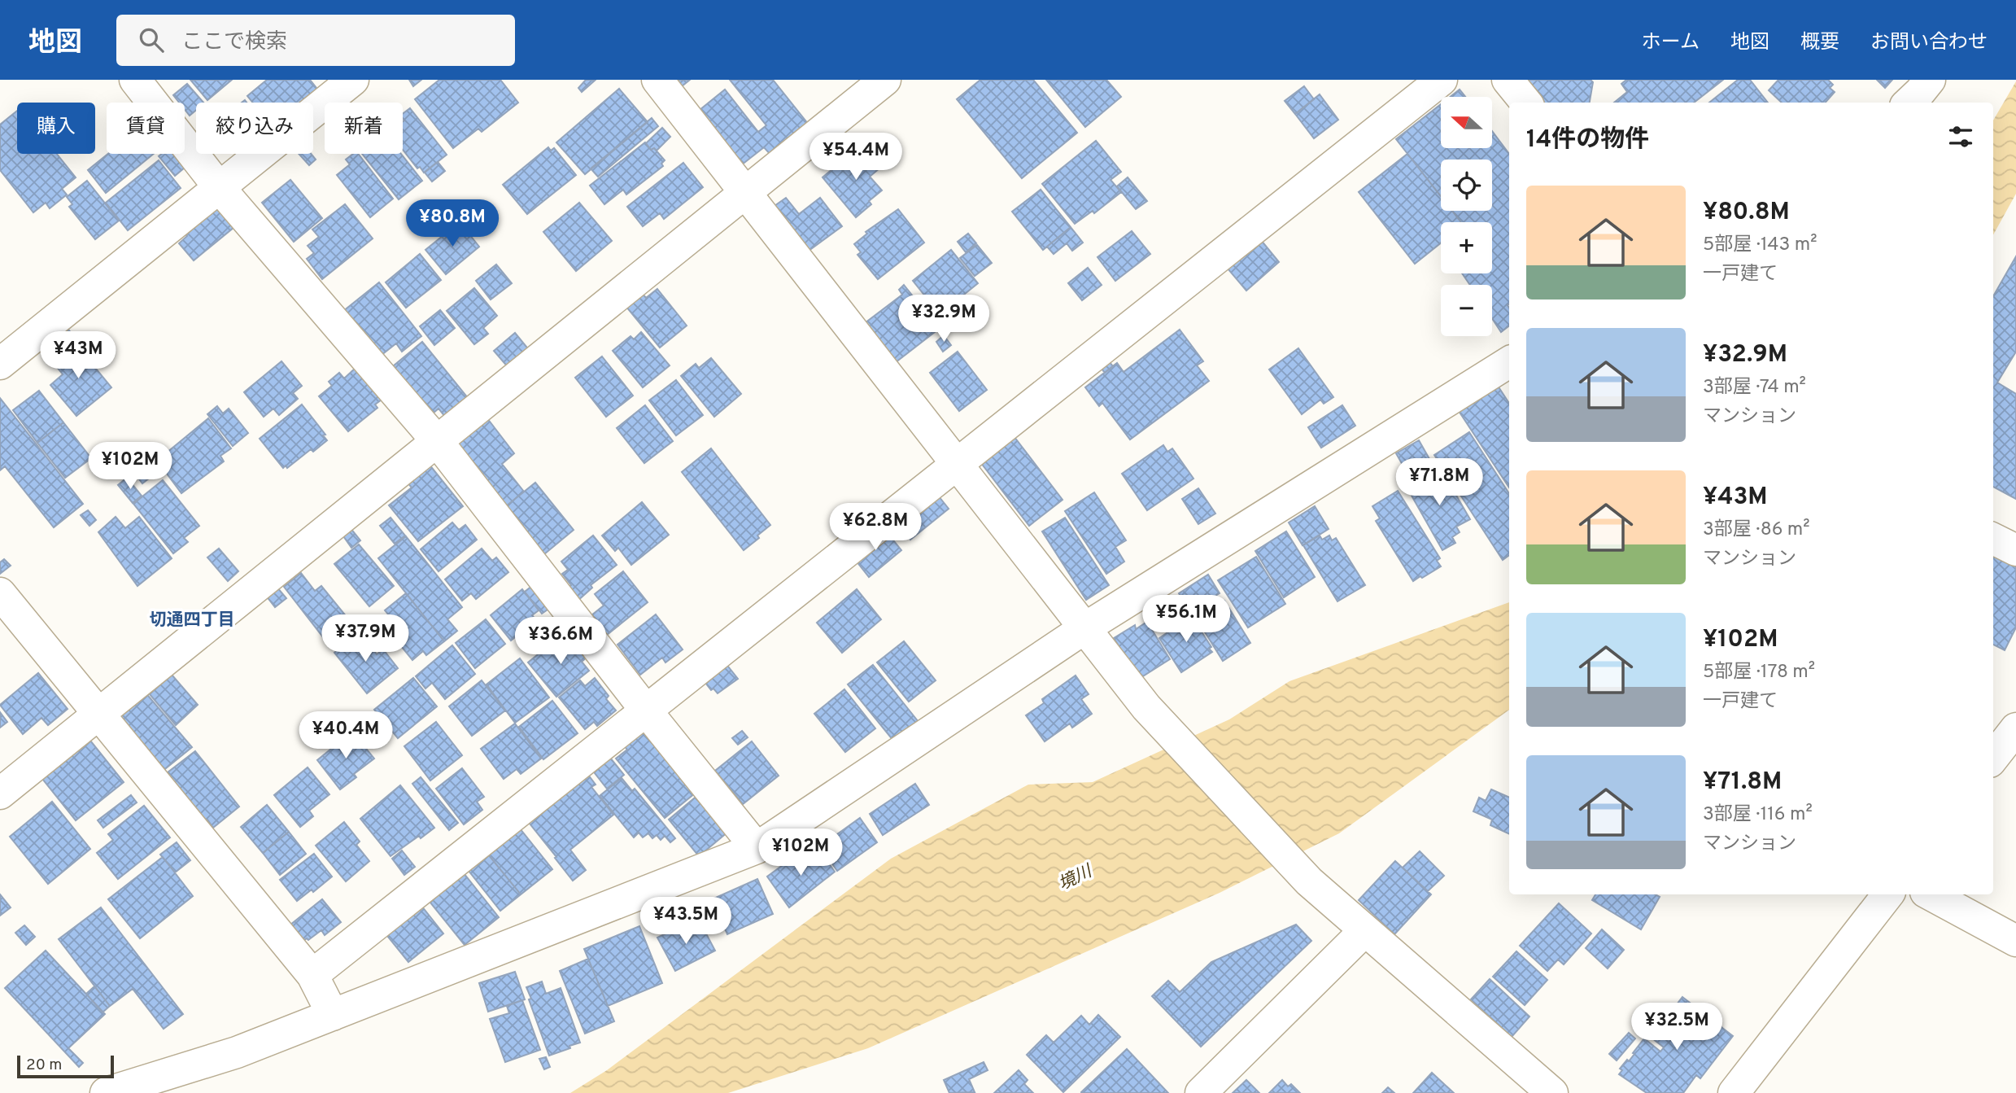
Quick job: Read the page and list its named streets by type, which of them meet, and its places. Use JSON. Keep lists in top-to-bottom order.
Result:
{
  "districts": ["切通四丁目"],
  "water": ["境川"],
  "scale_bar": "20 m",
  "north": "left",
  "page": {
    "header": "地図",
    "search": "ここで検索",
    "nav": [
      "ホーム",
      "地図",
      "概要",
      "お問い合わせ"
    ],
    "map_buttons": ["+", "−"],
    "chip": [
      "購入",
      "賃貸",
      "絞り込み",
      "新着"
    ],
    "heading": "14件の物件",
    "price": [
      "¥54.4M",
      "¥80.8M",
      "¥32.9M",
      "¥43M",
      "¥102M",
      "¥71.8M",
      "¥62.8M",
      "¥56.1M",
      "¥37.9M",
      "¥36.6M",
      "¥40.4M",
      "¥102M",
      "¥43.5M",
      "¥32.5M"
    ],
    "list": [
      {
        "name": "¥80.8M",
        "note": "5部屋 · 143 m² · 一戸建て"
      },
      {
        "name": "¥32.9M",
        "note": "3部屋 · 74 m² · マンション"
      },
      {
        "name": "¥43M",
        "note": "3部屋 · 86 m² · マンション"
      },
      {
        "name": "¥102M",
        "note": "5部屋 · 178 m² · 一戸建て"
      },
      {
        "name": "¥71.8M",
        "note": "3部屋 · 116 m² · マンション"
      }
    ],
    "scale": "20 m"
  }
}
